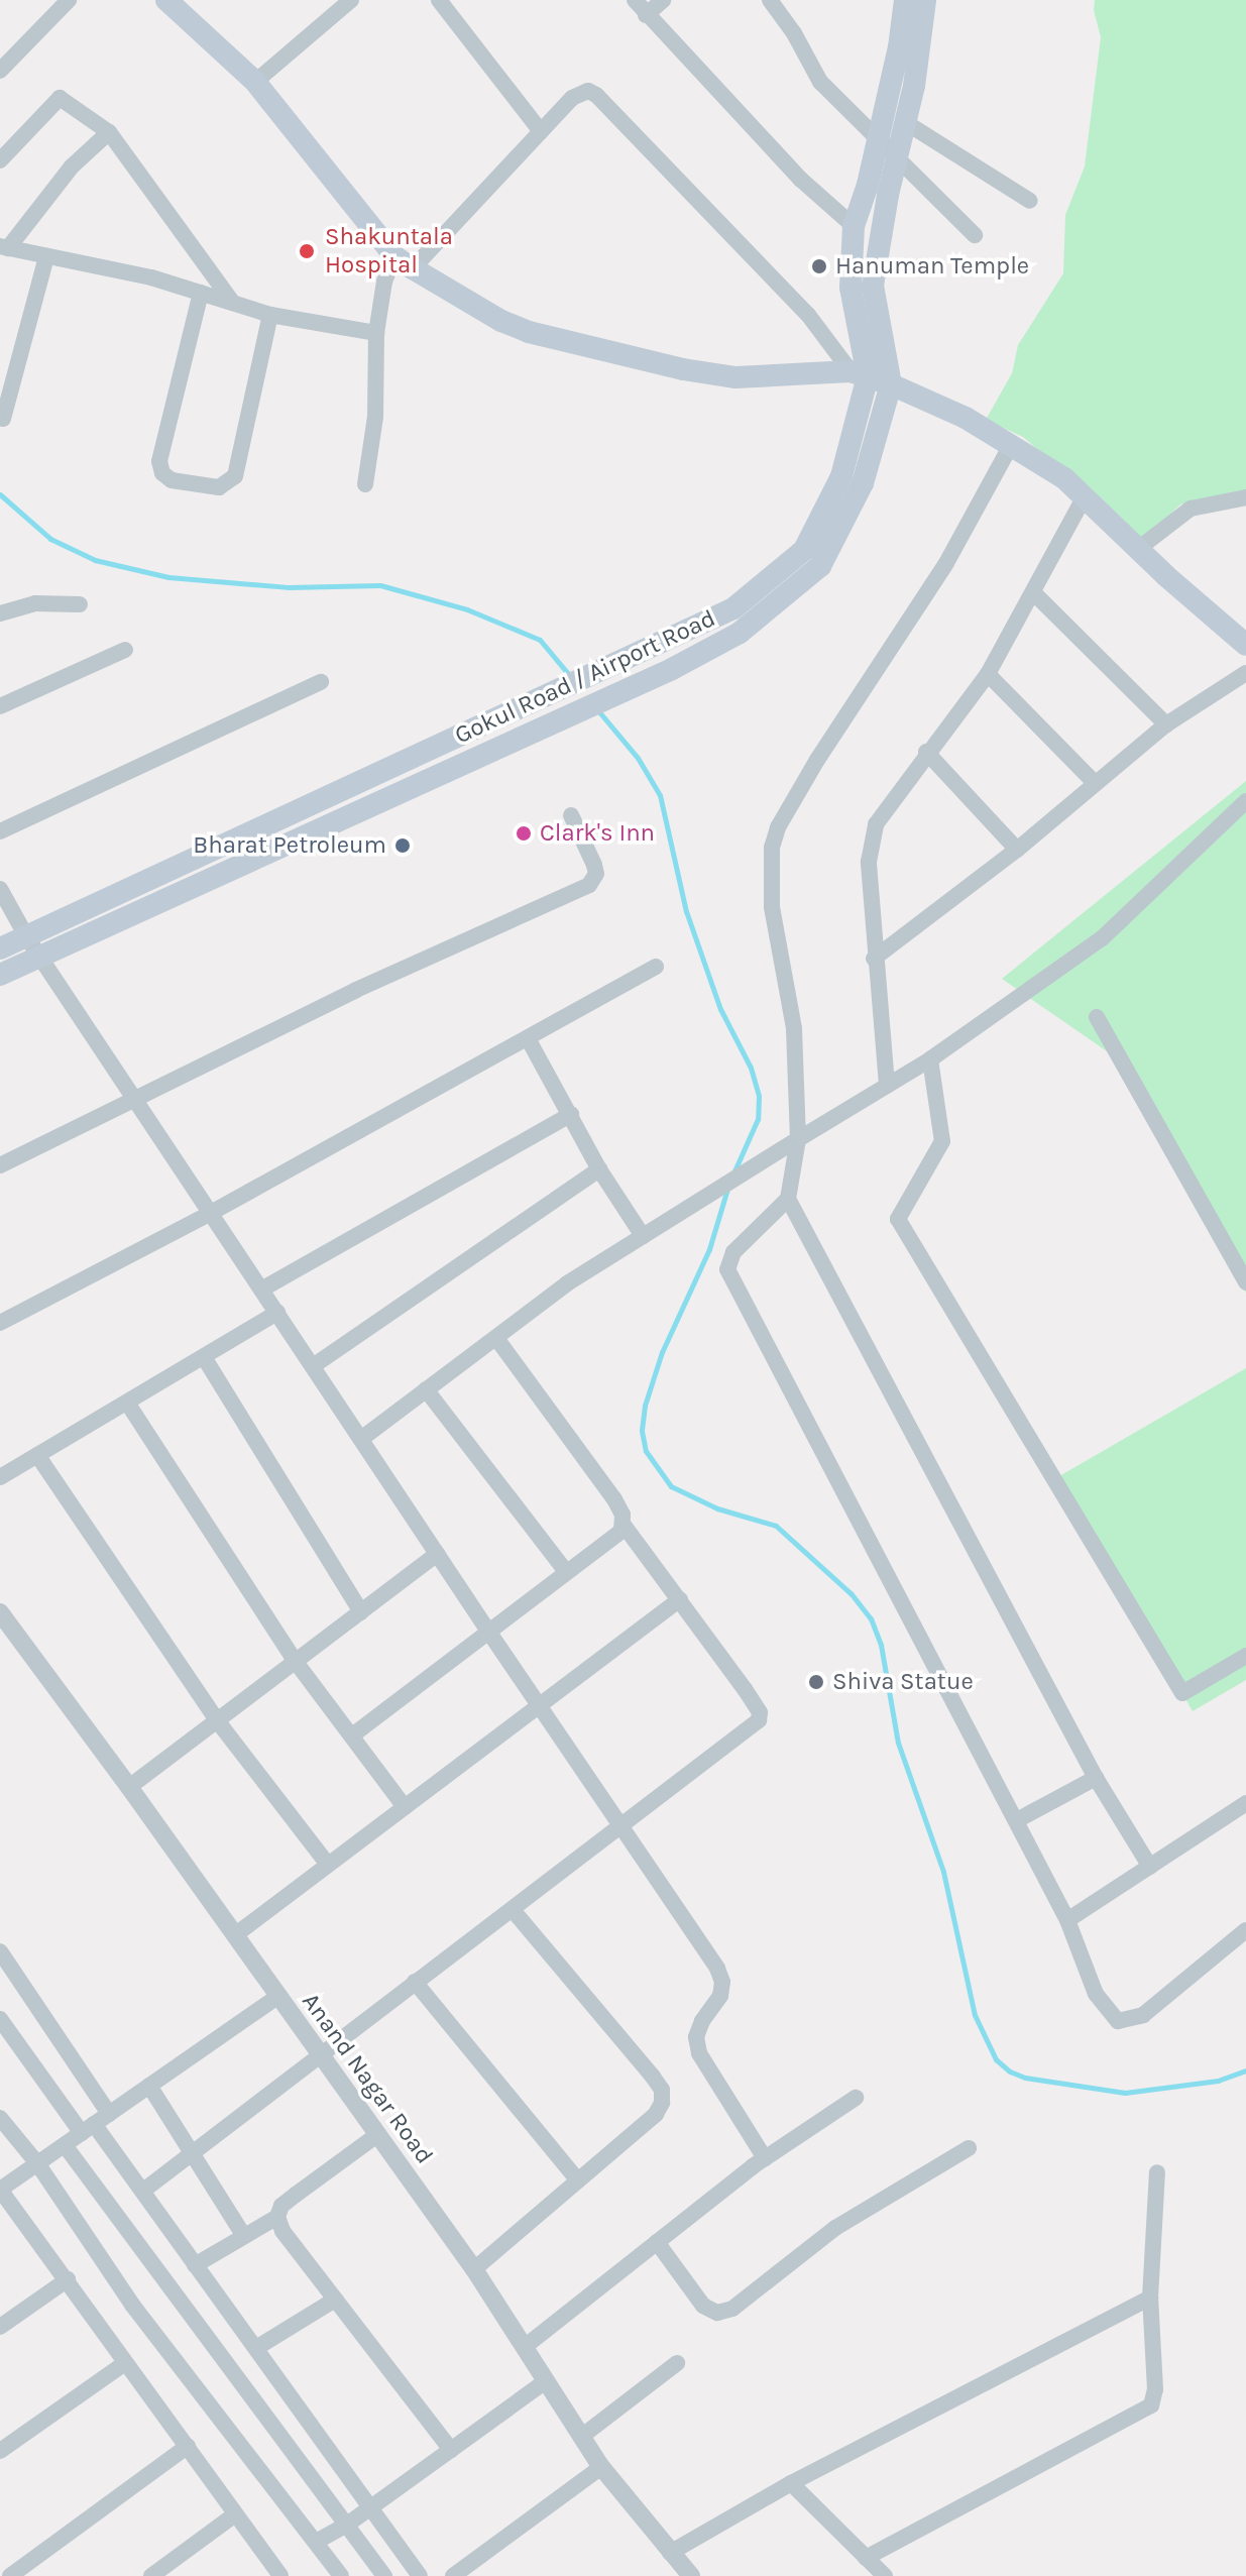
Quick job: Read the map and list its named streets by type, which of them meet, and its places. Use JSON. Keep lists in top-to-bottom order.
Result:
{
  "streets": {
    "main road": ["Gokul Road / Airport Road"],
    "street": ["Anand Nagar Road"]
  },
  "places": [
    "Shakuntala Hospital",
    "Hanuman Temple",
    "Clark's Inn",
    "Bharat Petroleum",
    "Shiva Statue"
  ]
}
